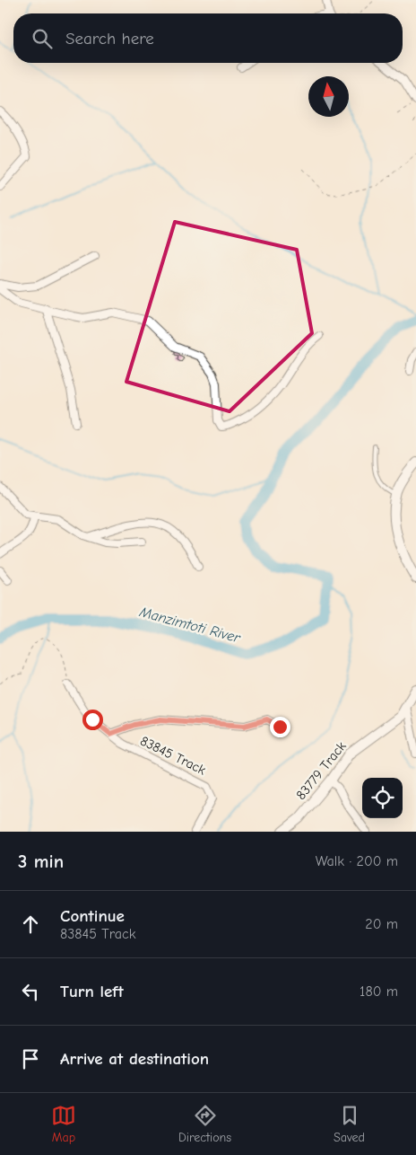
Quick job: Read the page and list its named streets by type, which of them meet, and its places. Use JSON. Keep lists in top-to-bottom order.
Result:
{
  "streets": {
    "street": ["83845 Track", "83779 Track"]
  },
  "water": ["Manzimtoti River"],
  "north": "top",
  "page": {
    "search": "Search here",
    "heading": ["3 min", "Walk · 200 m"],
    "list": [
      ["Continue", "83845 Track", "20 m"],
      ["Turn left", "180 m"],
      "Arrive at destination"
    ],
    "nav": ["Map", "Directions", "Saved"]
  }
}
